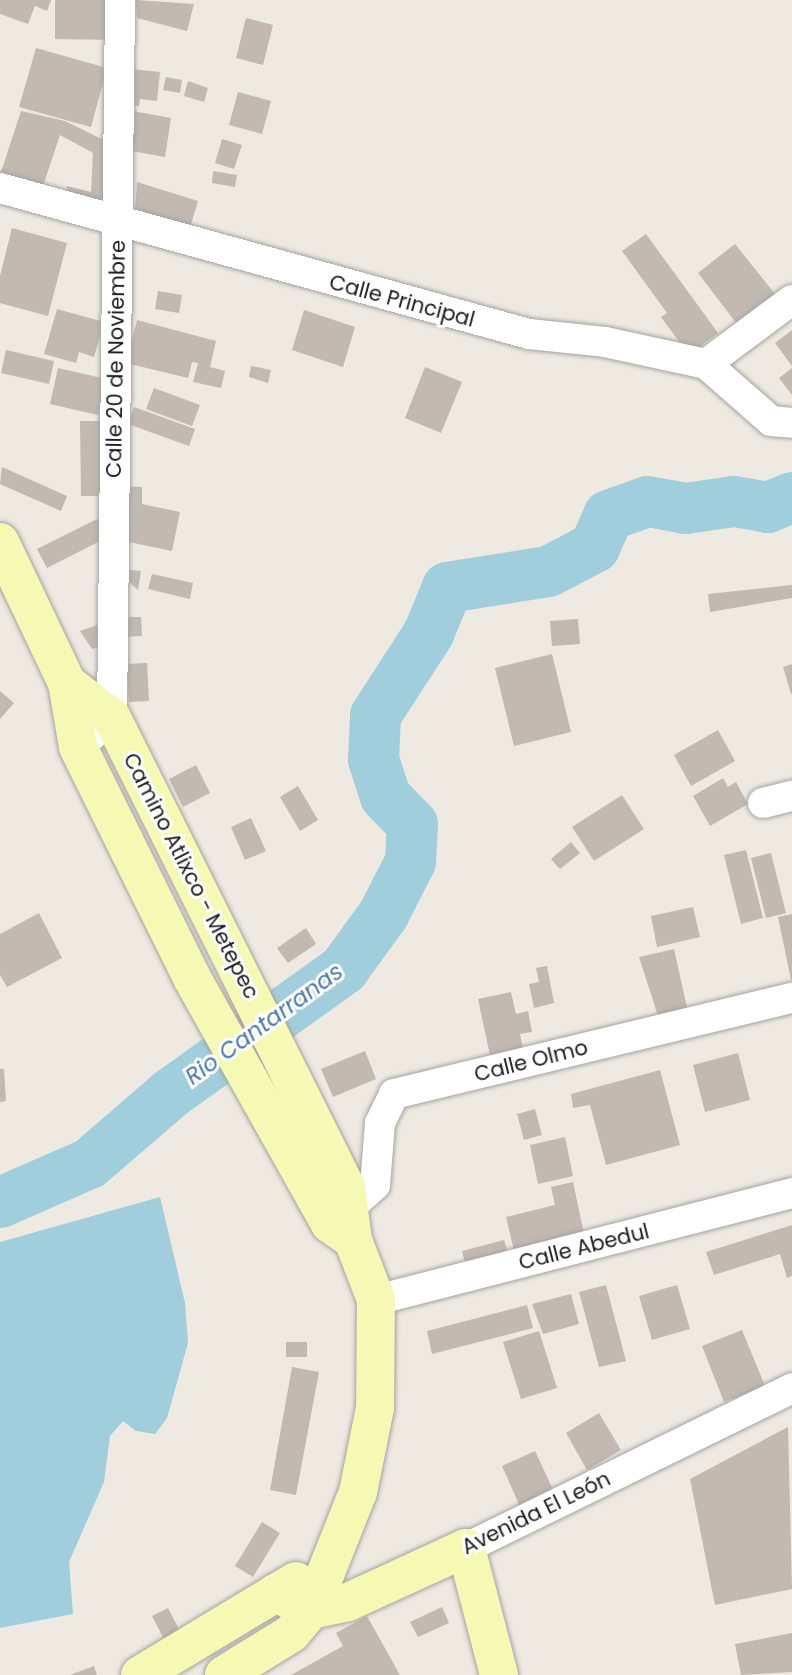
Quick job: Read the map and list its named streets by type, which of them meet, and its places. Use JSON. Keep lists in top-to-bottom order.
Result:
{
  "streets": {
    "main road": ["Camino Atlixco - Metepec", "Avenida El León"],
    "street": [
      "Calle Principal",
      "Calle 20 de Noviembre",
      "Calle Olmo",
      "Calle Abedul"
    ]
  },
  "crossings": [
    ["Calle Principal", "Calle 20 de Noviembre"],
    ["Calle 20 de Noviembre", "Camino Atlixco - Metepec"],
    ["Camino Atlixco - Metepec", "Calle Olmo"],
    ["Camino Atlixco - Metepec", "Calle Abedul"],
    ["Camino Atlixco - Metepec", "Avenida El León"]
  ],
  "water": ["Rio Cantarranas"]
}
